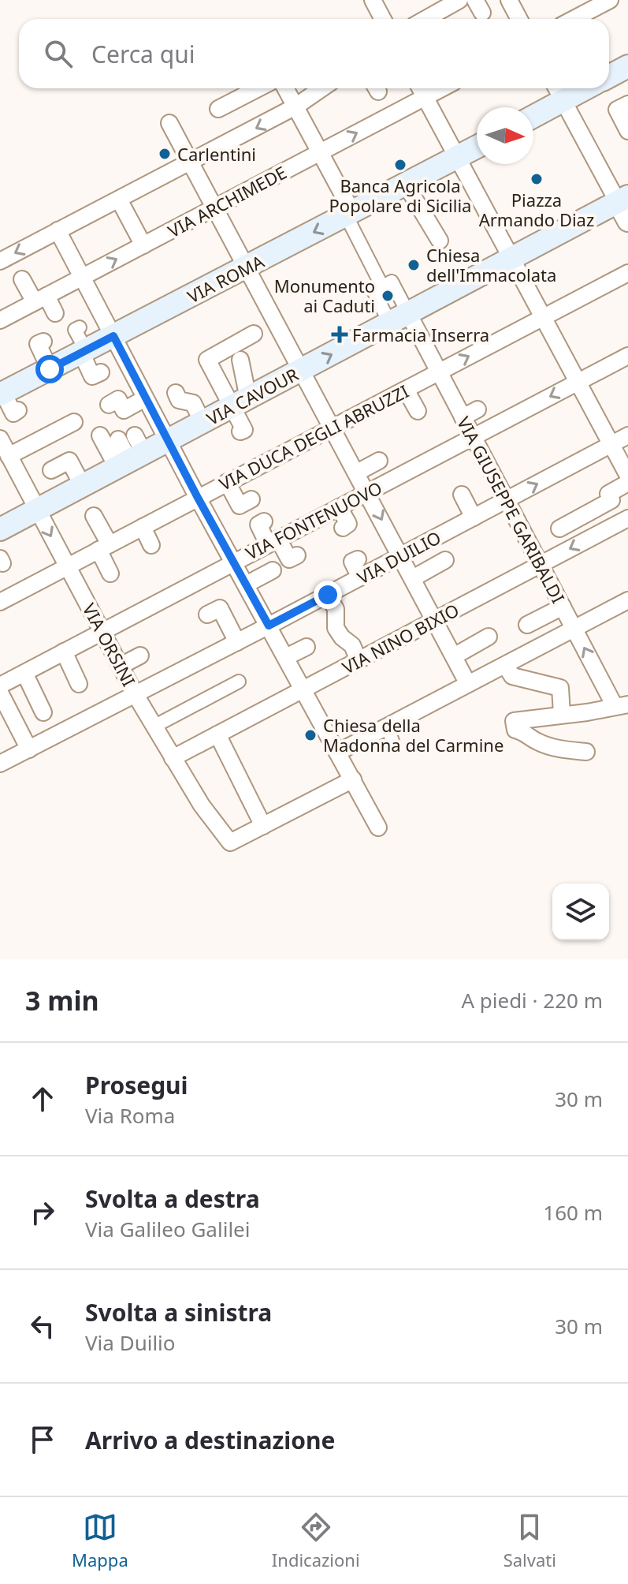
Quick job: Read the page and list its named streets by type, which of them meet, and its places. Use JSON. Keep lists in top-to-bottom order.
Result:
{
  "streets": {
    "main road": ["VIA ROMA", "VIA CAVOUR"],
    "street": [
      "VIA ARCHIMEDE",
      "VIA DUCA DEGLI ABRUZZI",
      "VIA GIUSEPPE GARIBALDI",
      "VIA FONTENUOVO",
      "VIA DUILIO",
      "VIA NINO BIXIO",
      "VIA ORSINI"
    ]
  },
  "crossings": [
    ["VIA CAVOUR", "VIA GIUSEPPE GARIBALDI"],
    ["VIA CAVOUR", "VIA ORSINI"],
    ["VIA DUCA DEGLI ABRUZZI", "VIA GIUSEPPE GARIBALDI"],
    ["VIA DUCA DEGLI ABRUZZI", "VIA ORSINI"],
    ["VIA GIUSEPPE GARIBALDI", "VIA FONTENUOVO"],
    ["VIA GIUSEPPE GARIBALDI", "VIA DUILIO"],
    ["VIA GIUSEPPE GARIBALDI", "VIA NINO BIXIO"],
    ["VIA FONTENUOVO", "VIA ORSINI"],
    ["VIA DUILIO", "VIA ORSINI"],
    ["VIA NINO BIXIO", "VIA ORSINI"]
  ],
  "places": {
    "other": [
      "Carlentini",
      "Banca Agricola Popolare di Sicilia",
      "Piazza Armando Diaz",
      "Chiesa dell'Immacolata",
      "Monumento ai Caduti",
      "Chiesa della Madonna del Carmine"
    ],
    "health": ["Farmacia Inserra"]
  },
  "north": "right",
  "page": {
    "search": "Cerca qui",
    "heading": ["3 min", "A piedi · 220 m"],
    "list": [
      ["Prosegui", "Via Roma", "30 m"],
      ["Svolta a destra", "Via Galileo Galilei", "160 m"],
      ["Svolta a sinistra", "Via Duilio", "30 m"],
      "Arrivo a destinazione"
    ],
    "nav": ["Mappa", "Indicazioni", "Salvati"]
  }
}
